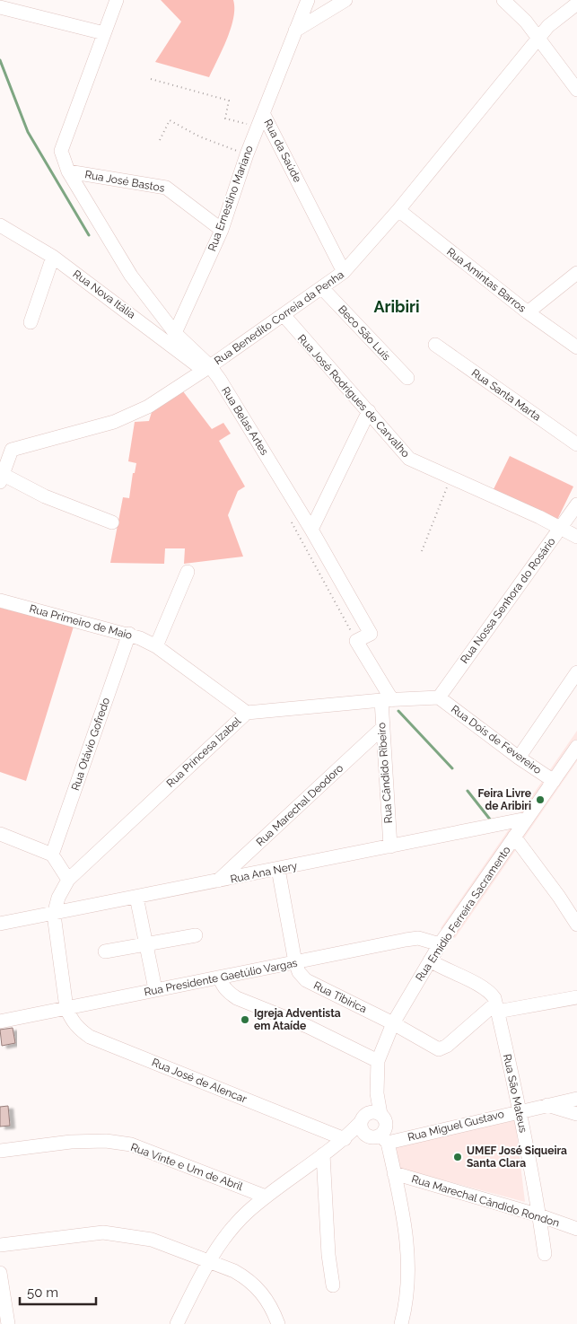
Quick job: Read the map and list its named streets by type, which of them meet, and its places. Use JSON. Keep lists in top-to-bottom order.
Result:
{
  "streets": {
    "street": [
      "Rua da Saúde",
      "Rua José Bastos",
      "Rua Ernestino Mariano",
      "Rua Amintas Barros",
      "Rua Nova Itália",
      "Rua Benedito Correia da Penha",
      "Beco São Luís",
      "Rua Santa Marta",
      "Rua José Rodrigues de Carvalho",
      "Rua Belas Artes",
      "Rua Nossa Senhora do Rosário",
      "Rua Primeiro de Maio",
      "Rua Dois de Fevereiro",
      "Rua Otávio Gofredo",
      "Rua Princesa Izabel",
      "Rua Cândido Ribeiro",
      "Rua Marechal Deodoro",
      "Rua Ana Nery",
      "Rua Emídio Ferreira Sacramento",
      "Rua Presidente Gaetúlio Vargas",
      "Rua Tibirica",
      "Rua José de Alencar",
      "Rua São Mateus",
      "Rua Miguel Gustavo",
      "Rua Vinte e Um de Abril",
      "Rua Marechal Cândido Rondon"
    ]
  },
  "crossings": [
    ["Rua da Saúde", "Rua Ernestino Mariano"],
    ["Rua da Saúde", "Rua Benedito Correia da Penha"],
    ["Rua José Bastos", "Rua Ernestino Mariano"],
    ["Rua José Bastos", "Rua Belas Artes"],
    ["Rua Ernestino Mariano", "Rua Belas Artes"],
    ["Rua Amintas Barros", "Rua Benedito Correia da Penha"],
    ["Rua Nova Itália", "Rua Benedito Correia da Penha"],
    ["Rua Nova Itália", "Rua Belas Artes"],
    ["Rua Benedito Correia da Penha", "Beco São Luís"],
    ["Rua Benedito Correia da Penha", "Rua José Rodrigues de Carvalho"],
    ["Rua Benedito Correia da Penha", "Rua Belas Artes"],
    ["Rua José Rodrigues de Carvalho", "Rua Nossa Senhora do Rosário"],
    ["Rua Belas Artes", "Rua Princesa Izabel"],
    ["Rua Belas Artes", "Rua Cândido Ribeiro"],
    ["Rua Nossa Senhora do Rosário", "Rua Dois de Fevereiro"],
    ["Rua Nossa Senhora do Rosário", "Rua Princesa Izabel"],
    ["Rua Primeiro de Maio", "Rua Otávio Gofredo"],
    ["Rua Primeiro de Maio", "Rua Princesa Izabel"],
    ["Rua Dois de Fevereiro", "Rua Princesa Izabel"],
    ["Rua Dois de Fevereiro", "Rua Emídio Ferreira Sacramento"],
    ["Rua Princesa Izabel", "Rua Cândido Ribeiro"],
    ["Rua Princesa Izabel", "Rua Ana Nery"],
    ["Rua Cândido Ribeiro", "Rua Marechal Deodoro"],
    ["Rua Cândido Ribeiro", "Rua Ana Nery"],
    ["Rua Marechal Deodoro", "Rua Ana Nery"],
    ["Rua Ana Nery", "Rua Emídio Ferreira Sacramento"],
    ["Rua Emídio Ferreira Sacramento", "Rua Presidente Gaetúlio Vargas"],
    ["Rua Emídio Ferreira Sacramento", "Rua Tibirica"],
    ["Rua Emídio Ferreira Sacramento", "Rua José de Alencar"],
    ["Rua Emídio Ferreira Sacramento", "Rua Miguel Gustavo"],
    ["Rua Presidente Gaetúlio Vargas", "Rua Tibirica"],
    ["Rua Presidente Gaetúlio Vargas", "Rua José de Alencar"],
    ["Rua Tibirica", "Rua São Mateus"],
    ["Rua São Mateus", "Rua Miguel Gustavo"],
    ["Rua São Mateus", "Rua Marechal Cândido Rondon"]
  ],
  "districts": ["Aribiri"],
  "places": ["Feira Livre de Aribiri", "Igreja Adventista em Ataíde", "UMEF José Siqueira Santa Clara"],
  "scale_bar": "50 m"
}
